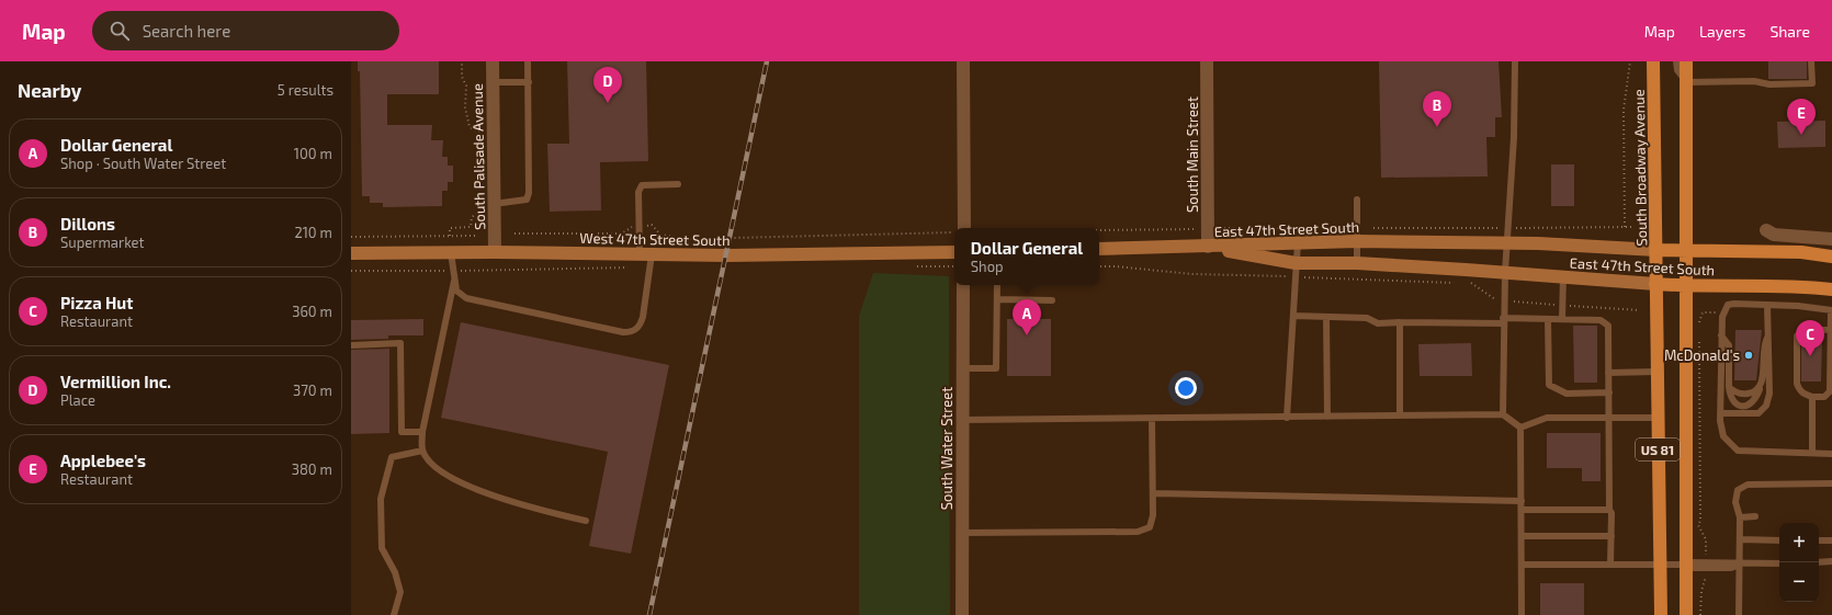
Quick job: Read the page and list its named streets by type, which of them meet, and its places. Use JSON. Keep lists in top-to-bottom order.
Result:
{
  "streets": {
    "main road": ["South Broadway Avenue", "East 47th Street South", "US 81"],
    "street": [
      "South Main Street",
      "South Palisade Avenue",
      "West 47th Street South",
      "South Water Street"
    ]
  },
  "crossings": [
    ["South Main Street", "East 47th Street South"],
    ["South Palisade Avenue", "West 47th Street South"],
    ["South Broadway Avenue", "East 47th Street South"],
    ["East 47th Street South", "US 81"]
  ],
  "places": ["McDonald's"],
  "page": {
    "header": "Map",
    "search": "Search here",
    "nav": ["Map", "Layers", "Share"],
    "heading": ["Nearby", "5 results"],
    "pins": [
      "D",
      "B",
      "E",
      "A",
      "C"
    ],
    "list": [
      {
        "mark": "A",
        "name": "Dollar General",
        "note": "Shop · South Water Street",
        "value": "100 m"
      },
      {
        "mark": "B",
        "name": "Dillons",
        "note": "Supermarket",
        "value": "210 m"
      },
      {
        "mark": "C",
        "name": "Pizza Hut",
        "note": "Restaurant",
        "value": "360 m"
      },
      {
        "mark": "D",
        "name": "Vermillion Inc.",
        "note": "Place",
        "value": "370 m"
      },
      {
        "mark": "E",
        "name": "Applebee's",
        "note": "Restaurant",
        "value": "380 m"
      }
    ],
    "popup": ["Dollar General", "Shop"],
    "map_buttons": ["+", "−"]
  }
}
